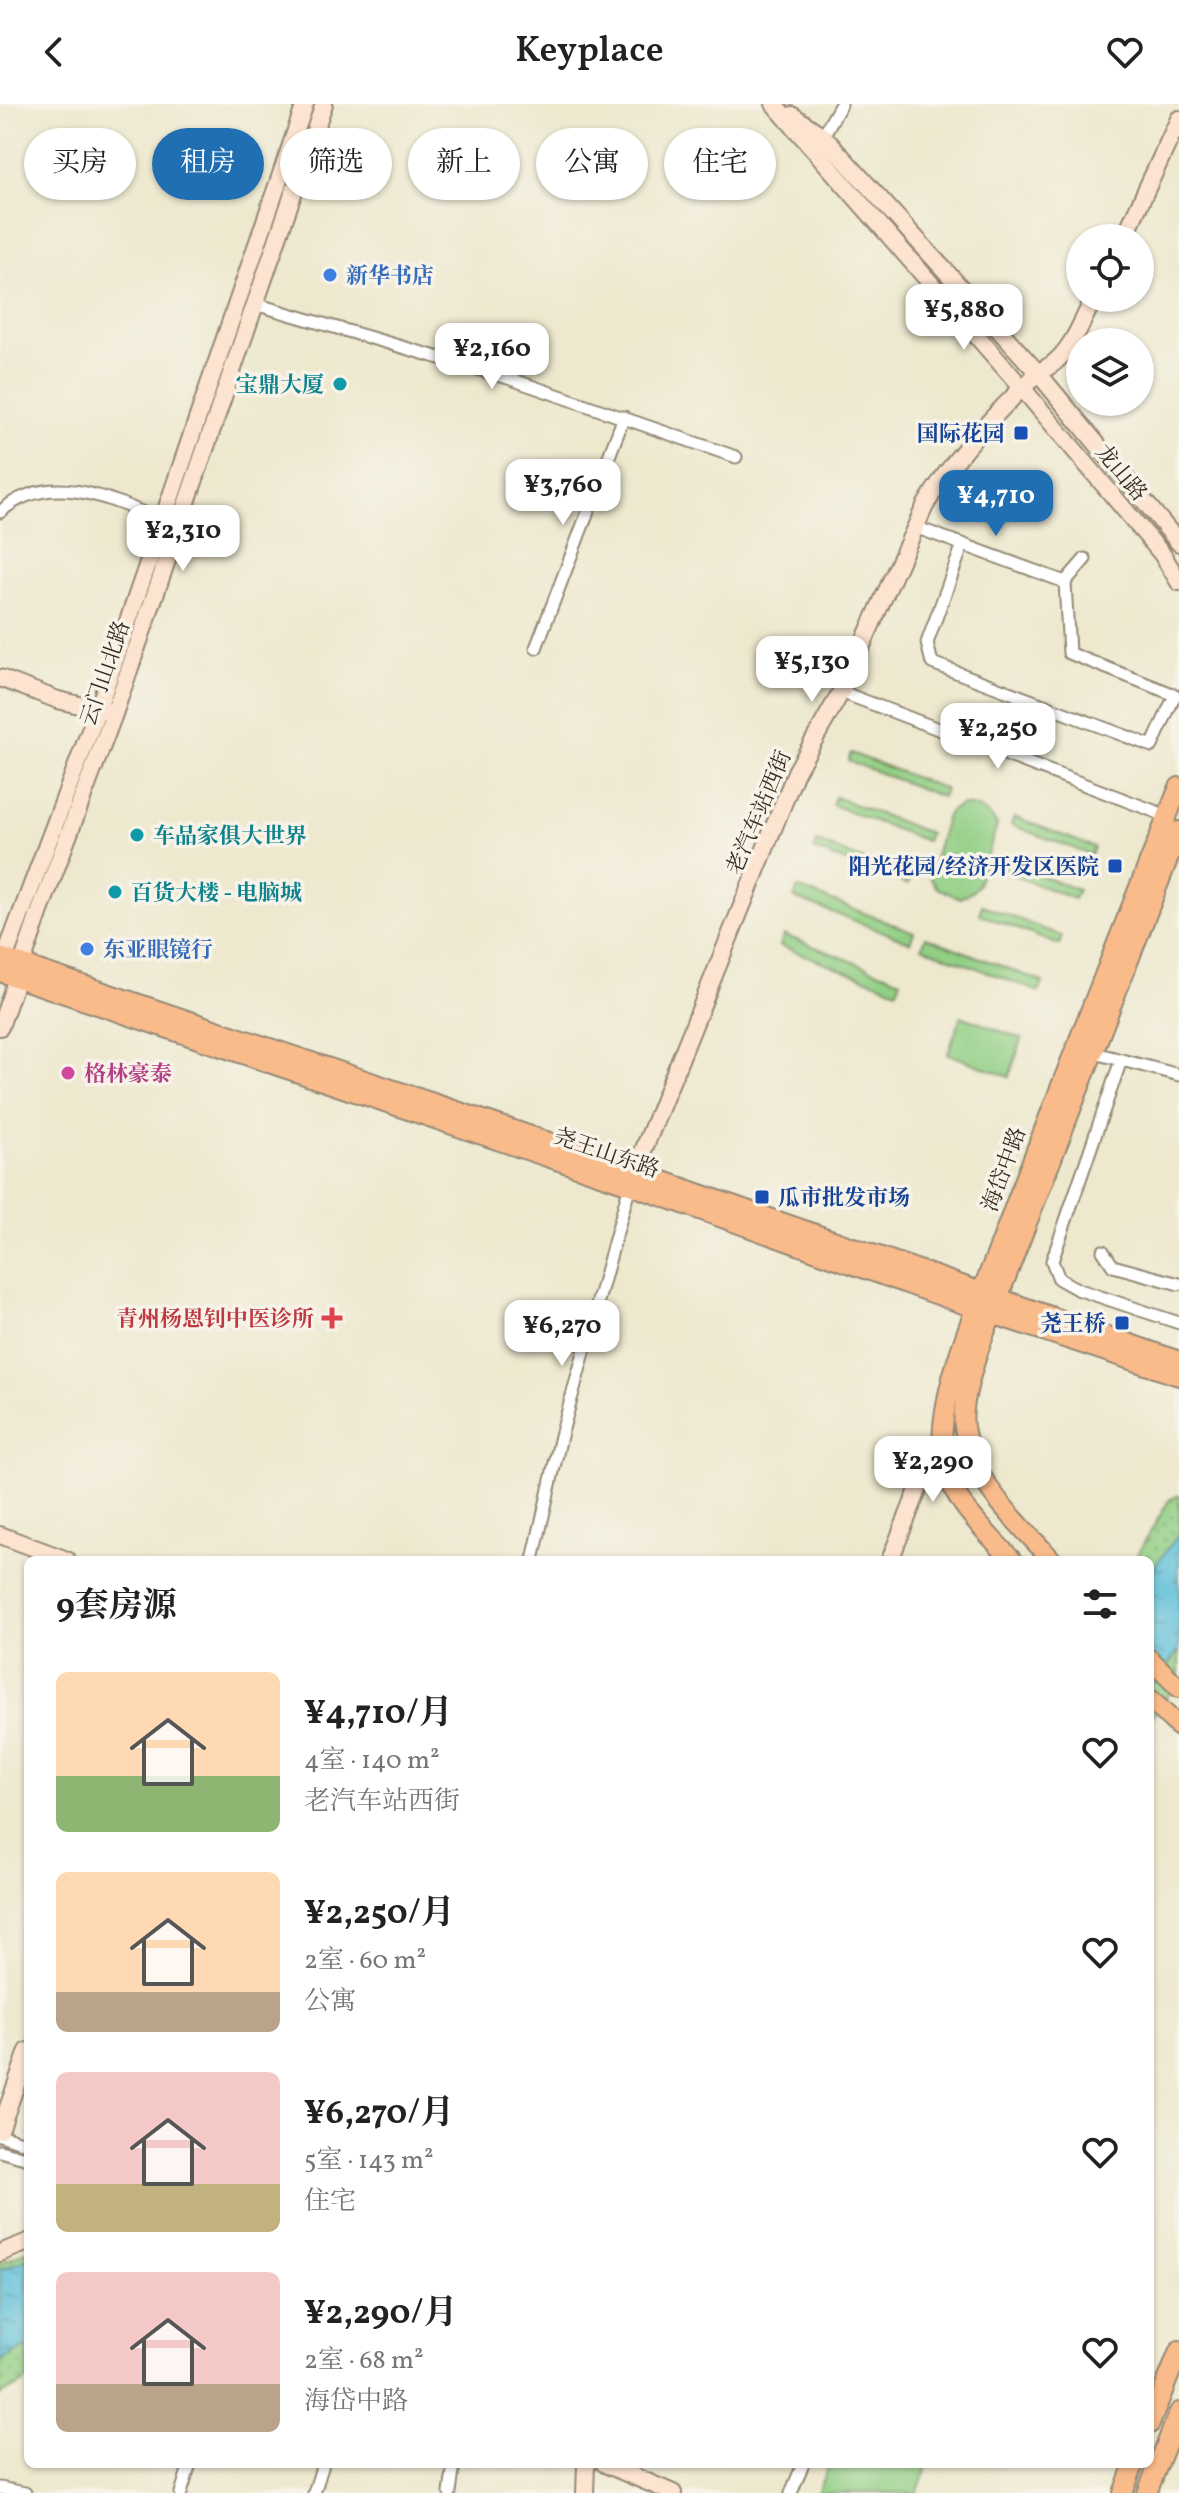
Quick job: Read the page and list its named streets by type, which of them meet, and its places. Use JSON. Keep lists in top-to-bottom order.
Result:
{
  "streets": {
    "main road": ["尧王山东路", "海岱中路"],
    "street": ["龙山路", "云门山北路", "老汽车站西街"]
  },
  "crossings": [
    ["龙山路", "老汽车站西街"],
    ["云门山北路", "尧王山东路"],
    ["老汽车站西街", "尧王山东路"],
    ["尧王山东路", "海岱中路"]
  ],
  "places": {
    "other": [
      "新华书店",
      "宝鼎大厦",
      "车品家俱大世界",
      "百货大楼 - 电脑城",
      "东亚眼镜行",
      "格林豪泰"
    ],
    "transit": [
      "国际花园",
      "阳光花园/经济开发区医院",
      "瓜市批发市场",
      "尧王桥"
    ],
    "health": ["青州杨恩钊中医诊所"]
  },
  "page": {
    "header": "Keyplace",
    "chip": [
      "买房",
      "租房",
      "筛选",
      "新上",
      "公寓",
      "住宅"
    ],
    "price": [
      "¥5,880",
      "¥2,160",
      "¥3,760",
      "¥4,710",
      "¥2,310",
      "¥5,130",
      "¥2,250",
      "¥6,270",
      "¥2,290"
    ],
    "heading": "9套房源",
    "list": [
      {
        "name": "¥4,710/月",
        "note": "4室 · 140 m² · 老汽车站西街"
      },
      {
        "name": "¥2,250/月",
        "note": "2室 · 60 m² · 公寓"
      },
      {
        "name": "¥6,270/月",
        "note": "5室 · 143 m² · 住宅"
      },
      {
        "name": "¥2,290/月",
        "note": "2室 · 68 m² · 海岱中路"
      }
    ]
  }
}
